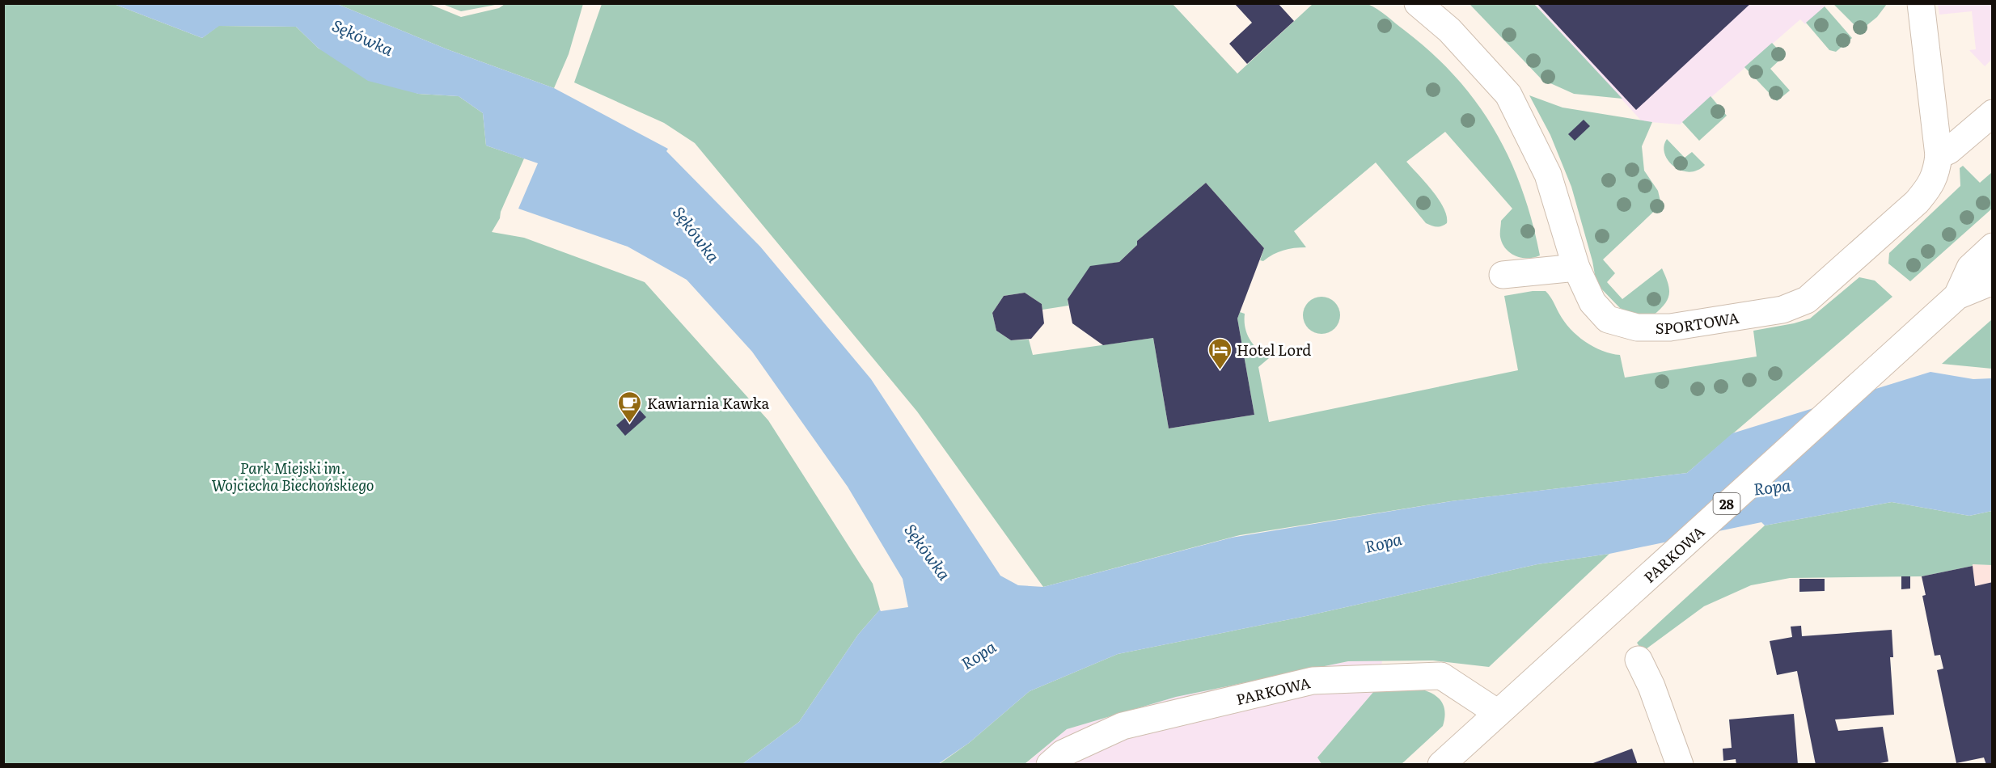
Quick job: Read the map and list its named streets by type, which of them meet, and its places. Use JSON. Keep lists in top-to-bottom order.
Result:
{
  "streets": {
    "street": ["SPORTOWA", "28", "PARKOWA"]
  },
  "water": ["Sękówka", "Ropa"],
  "parks": ["Park Miejski im. Wojciecha Biechońskiego"],
  "places": {
    "hotel": ["Hotel Lord"],
    "cafe": ["Kawiarnia Kawka"]
  }
}
